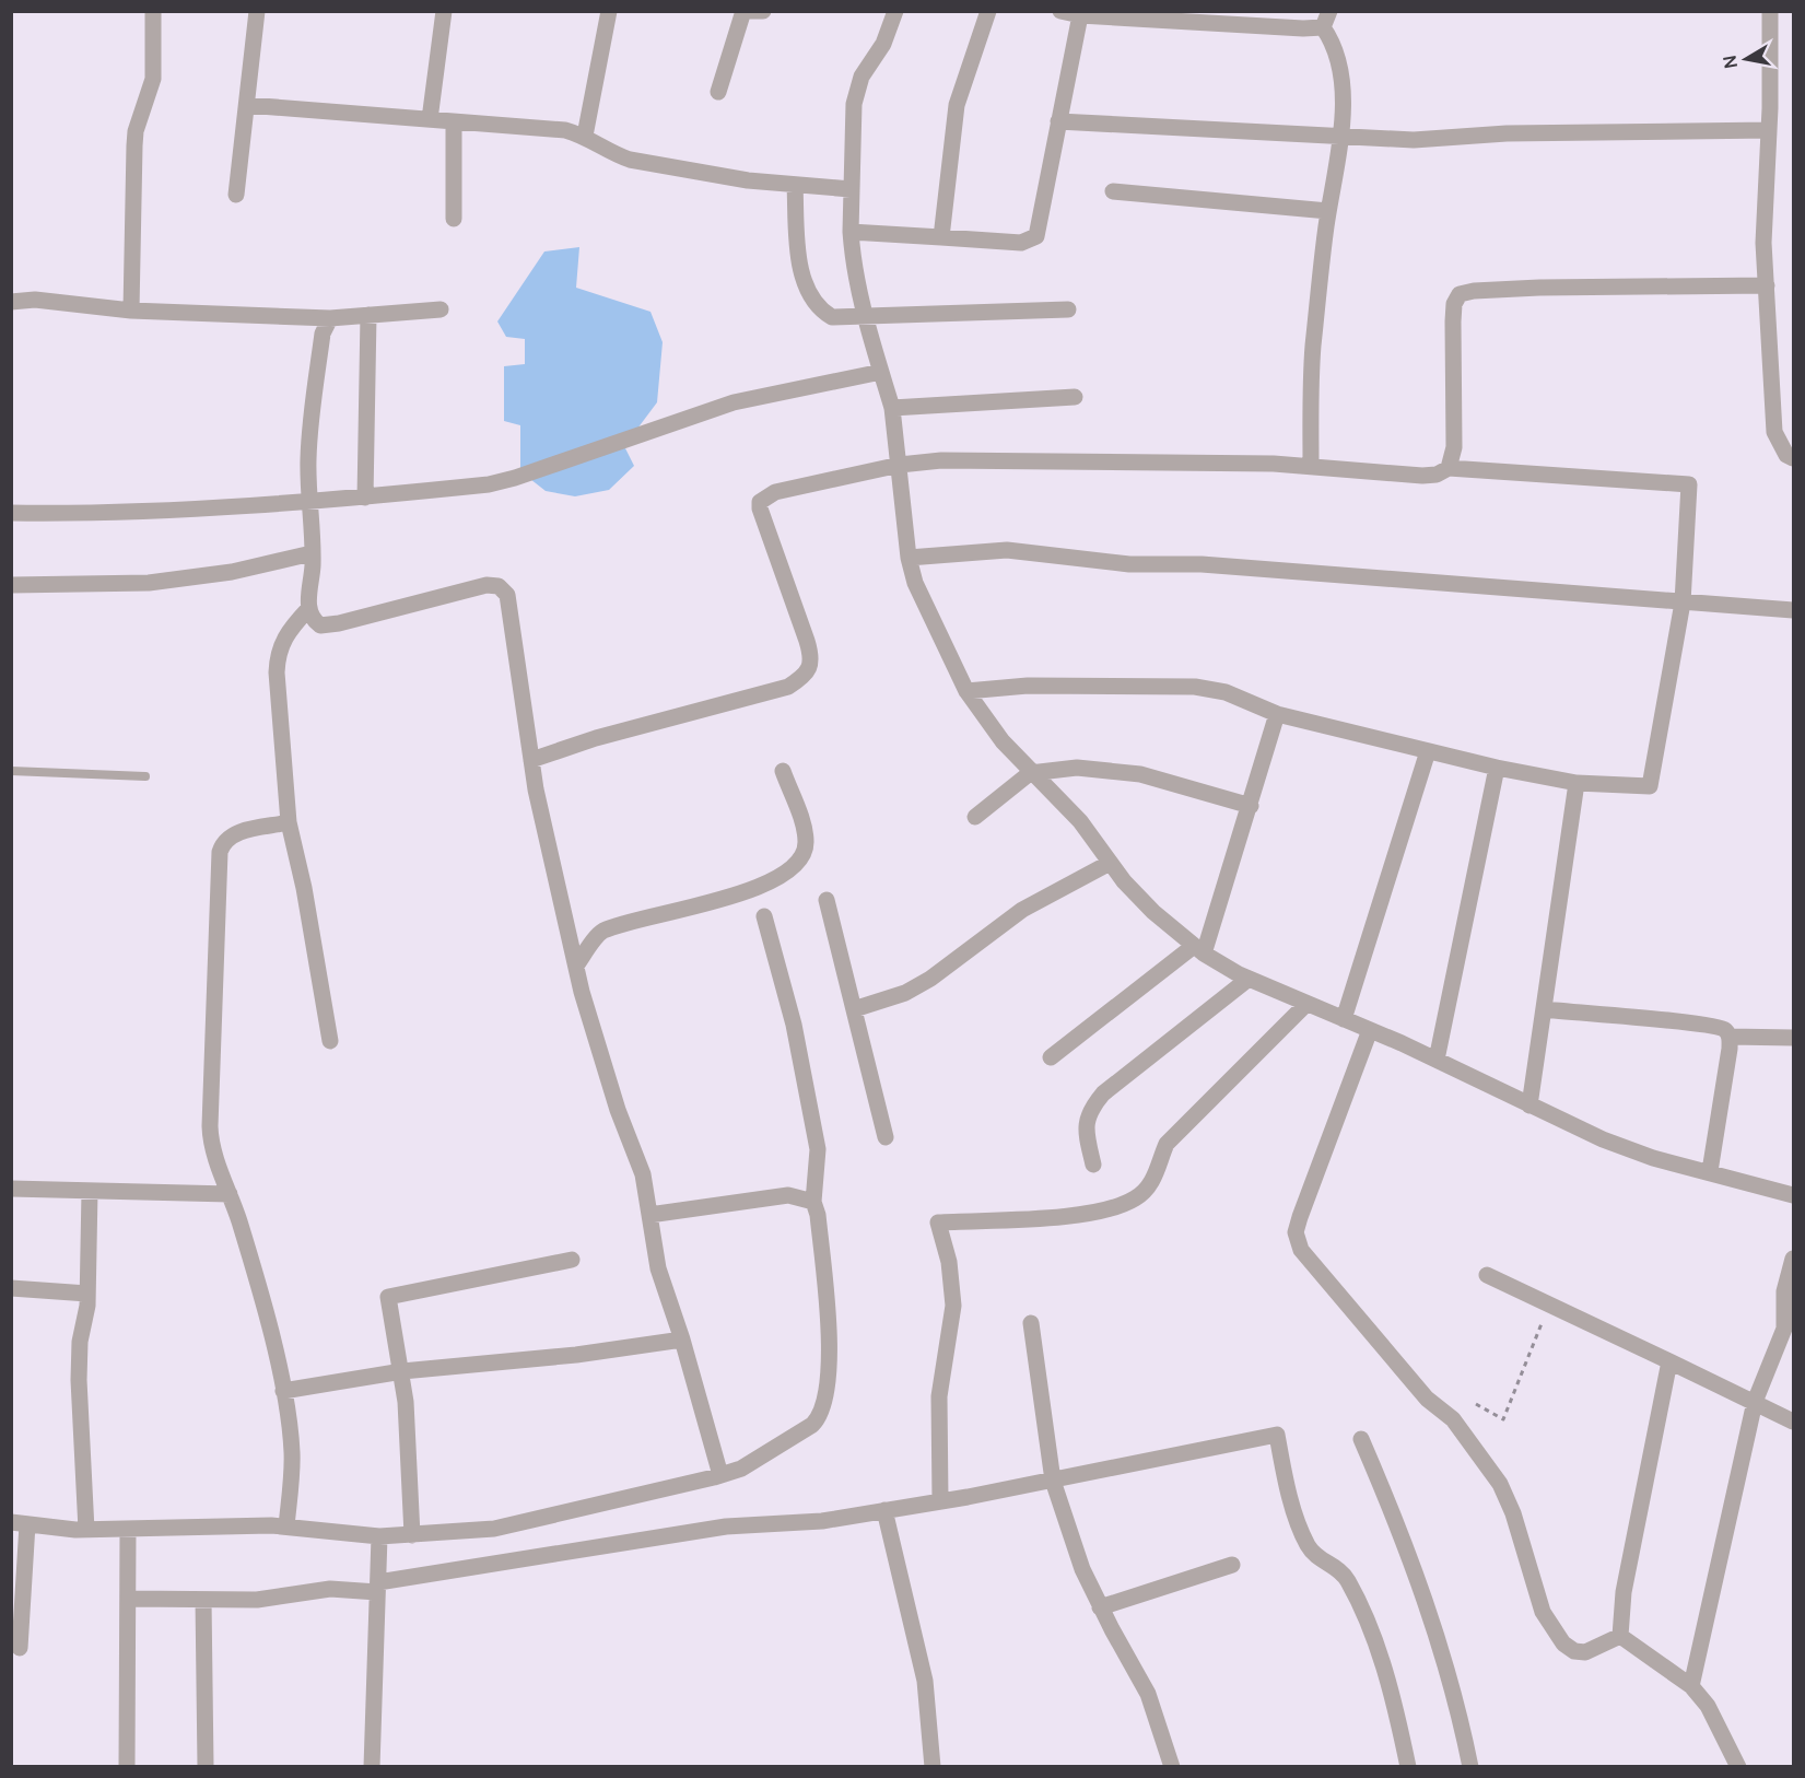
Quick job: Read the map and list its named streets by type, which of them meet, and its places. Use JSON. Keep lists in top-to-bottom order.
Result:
{
  "north": "left"
}
